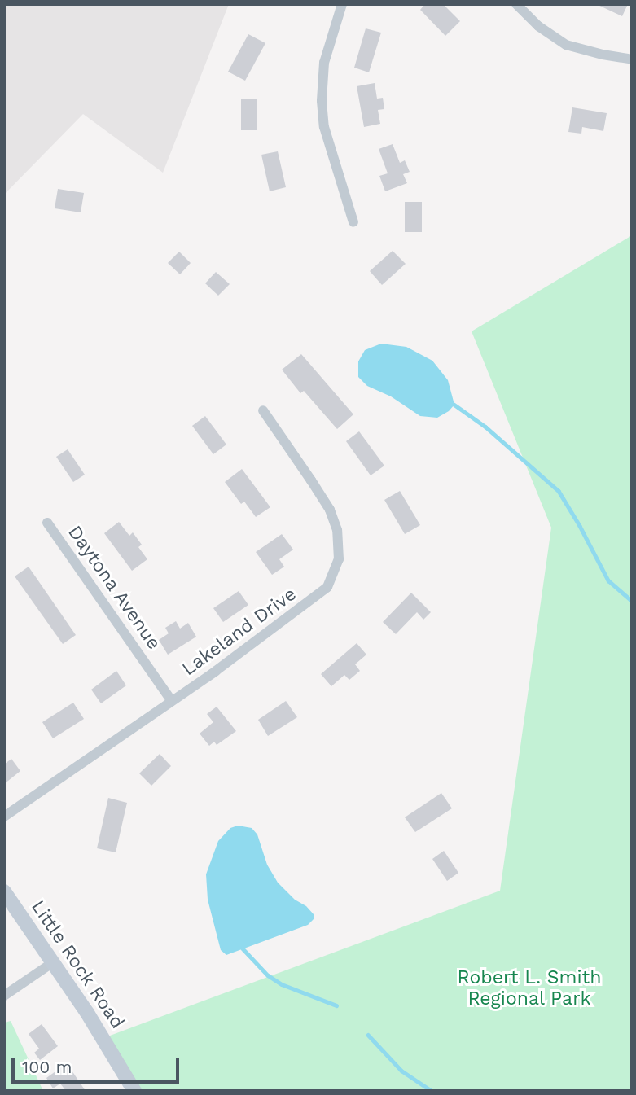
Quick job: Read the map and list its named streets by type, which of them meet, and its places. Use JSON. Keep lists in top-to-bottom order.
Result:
{
  "streets": {
    "main road": ["Little Rock Road"],
    "street": ["Daytona Avenue", "Lakeland Drive"]
  },
  "crossings": [
    ["Daytona Avenue", "Lakeland Drive"]
  ],
  "parks": ["Robert L. Smith Regional Park"],
  "scale_bar": "100 m"
}
